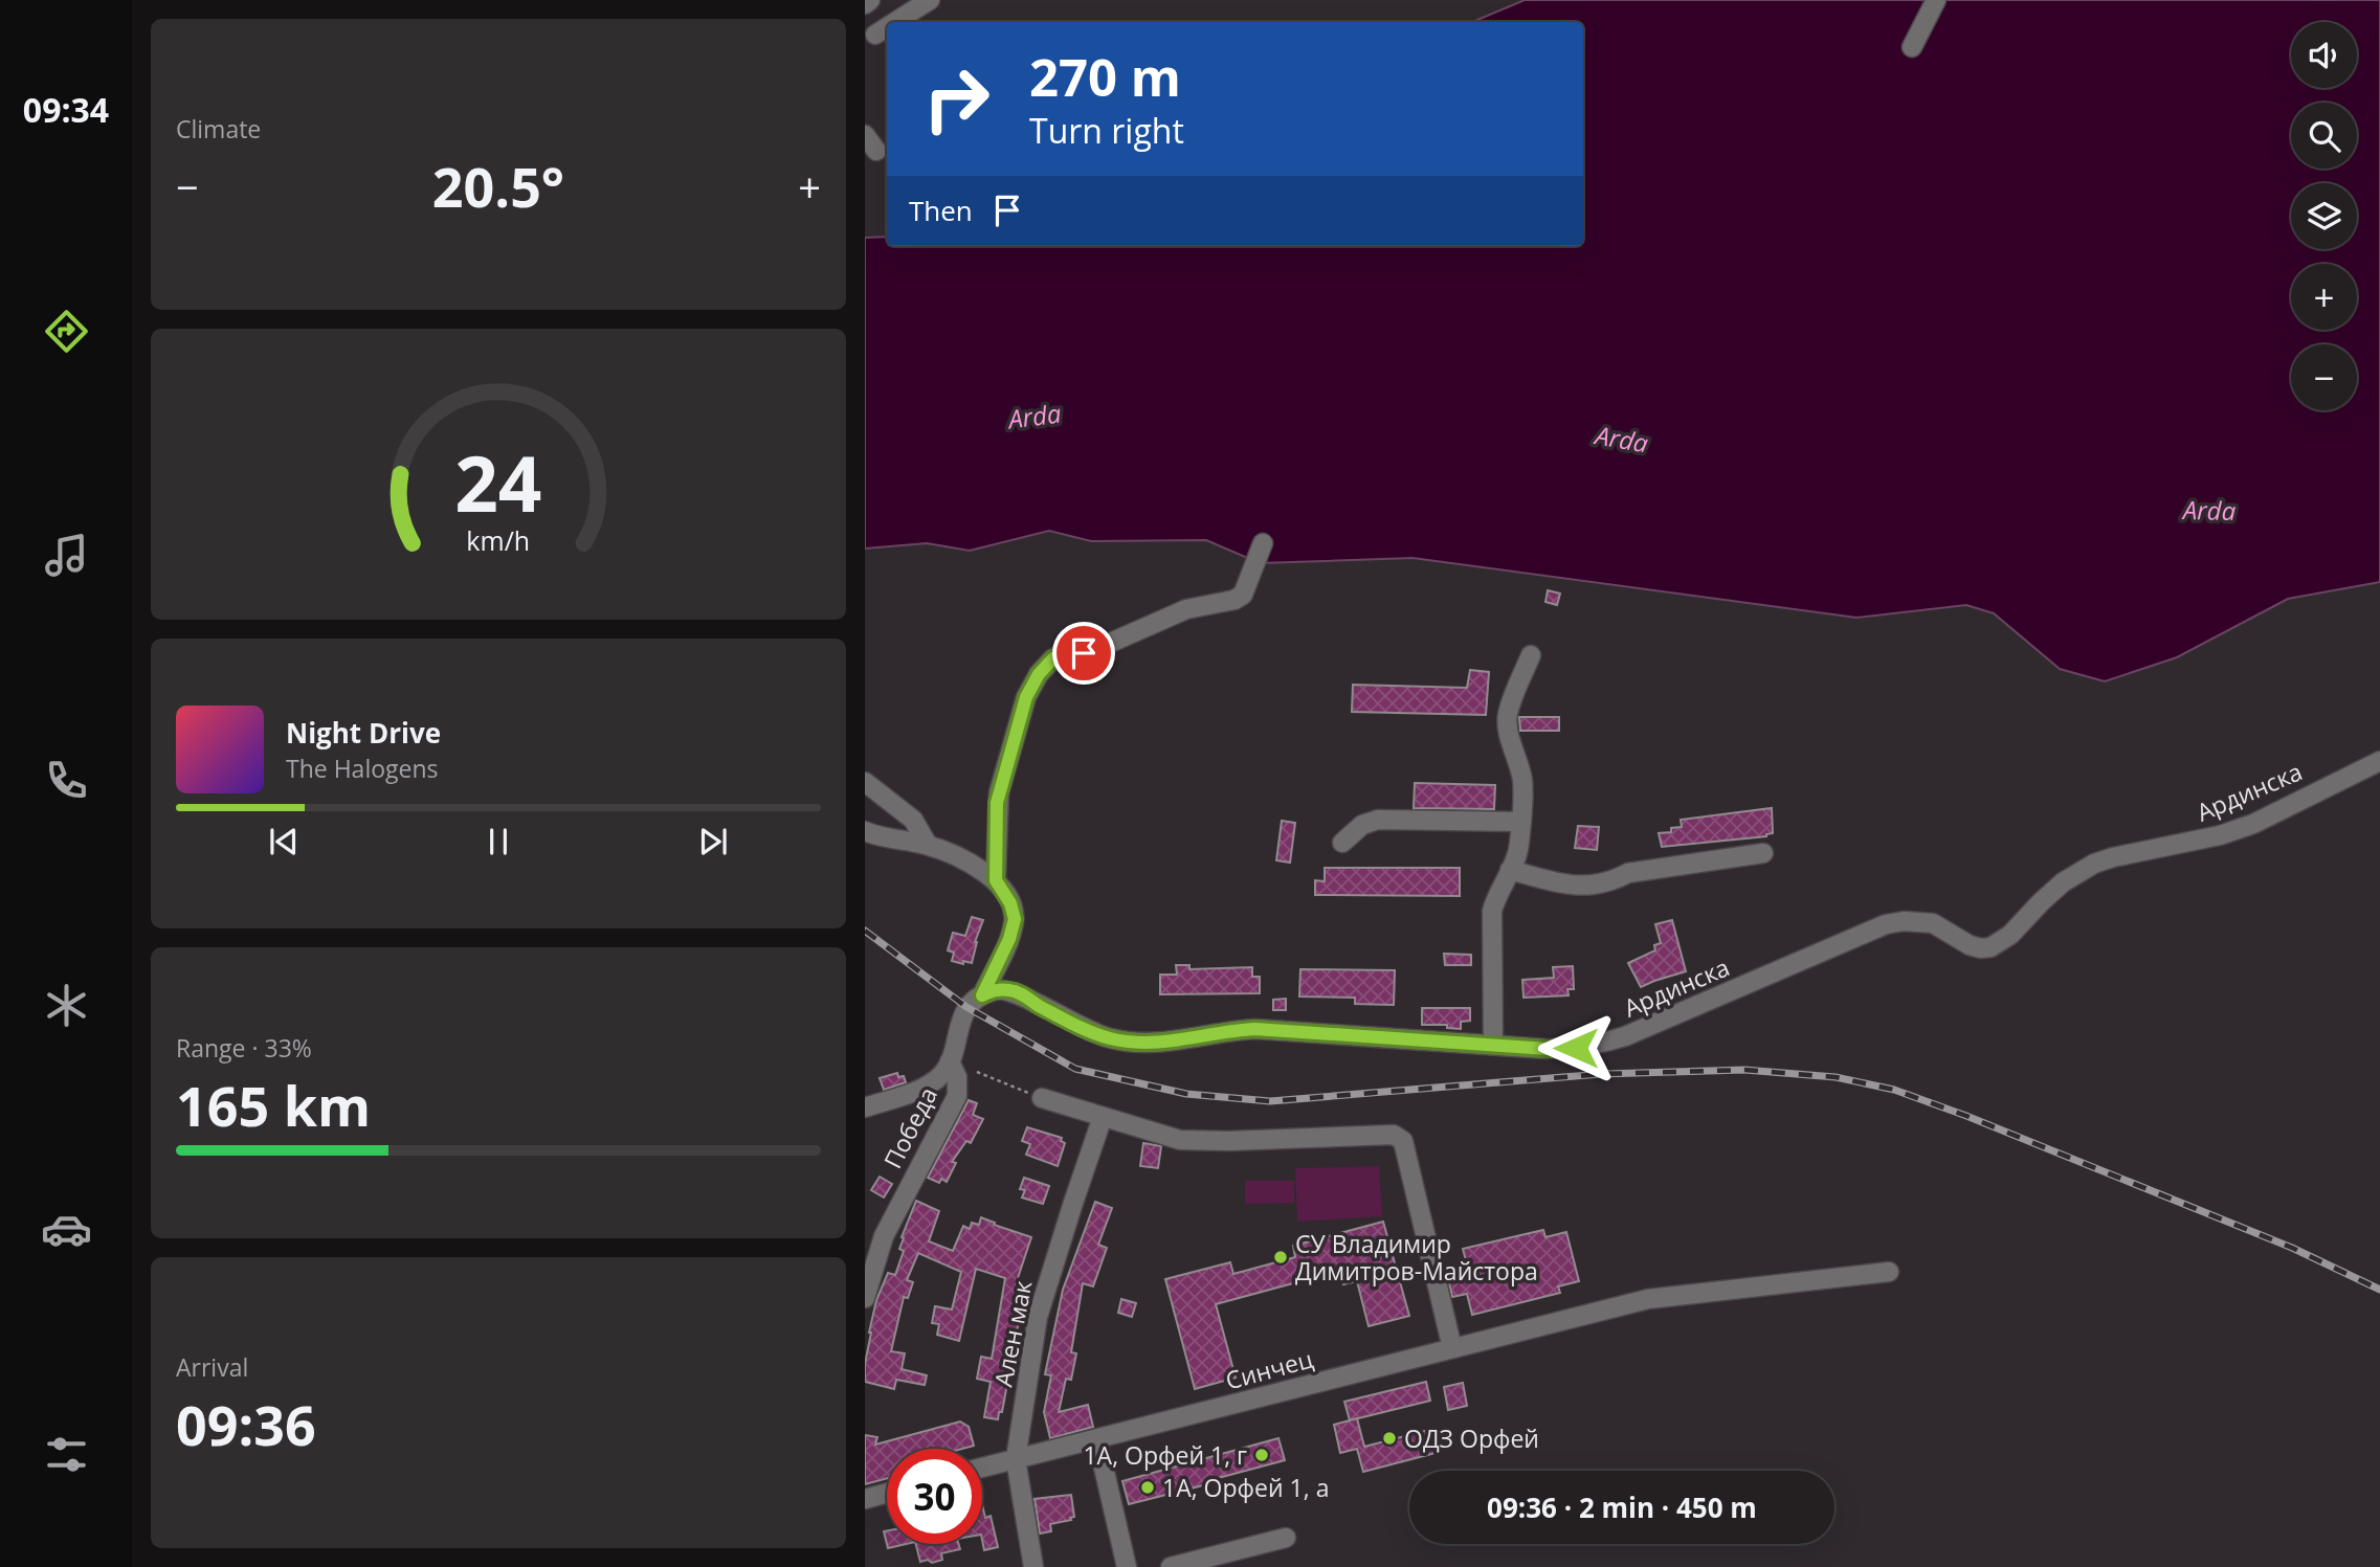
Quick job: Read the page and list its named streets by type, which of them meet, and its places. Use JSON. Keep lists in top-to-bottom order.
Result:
{
  "streets": {
    "street": [
      "Ардинска",
      "Победа",
      "Ален мак",
      "Синчец"
    ]
  },
  "crossings": [
    ["Ален мак", "Синчец"]
  ],
  "water": ["Arda"],
  "places": [
    "СУ Владимир Димитров-Майстора",
    "ОДЗ Орфей",
    "1А, Орфей 1, г",
    "1А, Орфей 1, а"
  ],
  "page": {
    "tabs": "09:34",
    "tile": [
      "Climate",
      ["Range · 33%", "165 km"],
      ["Arrival", "09:36"]
    ],
    "map_buttons": ["+", "−"],
    "turn": ["270 m", "Turn right"],
    "heat": ["−", "20.5°", "+"],
    "then": "Then",
    "song": ["Night Drive", "The Halogens"],
    "limit": "30",
    "trip": "09:36 · 2 min · 450 m",
    "gauge": ["24", "km/h"]
  }
}
